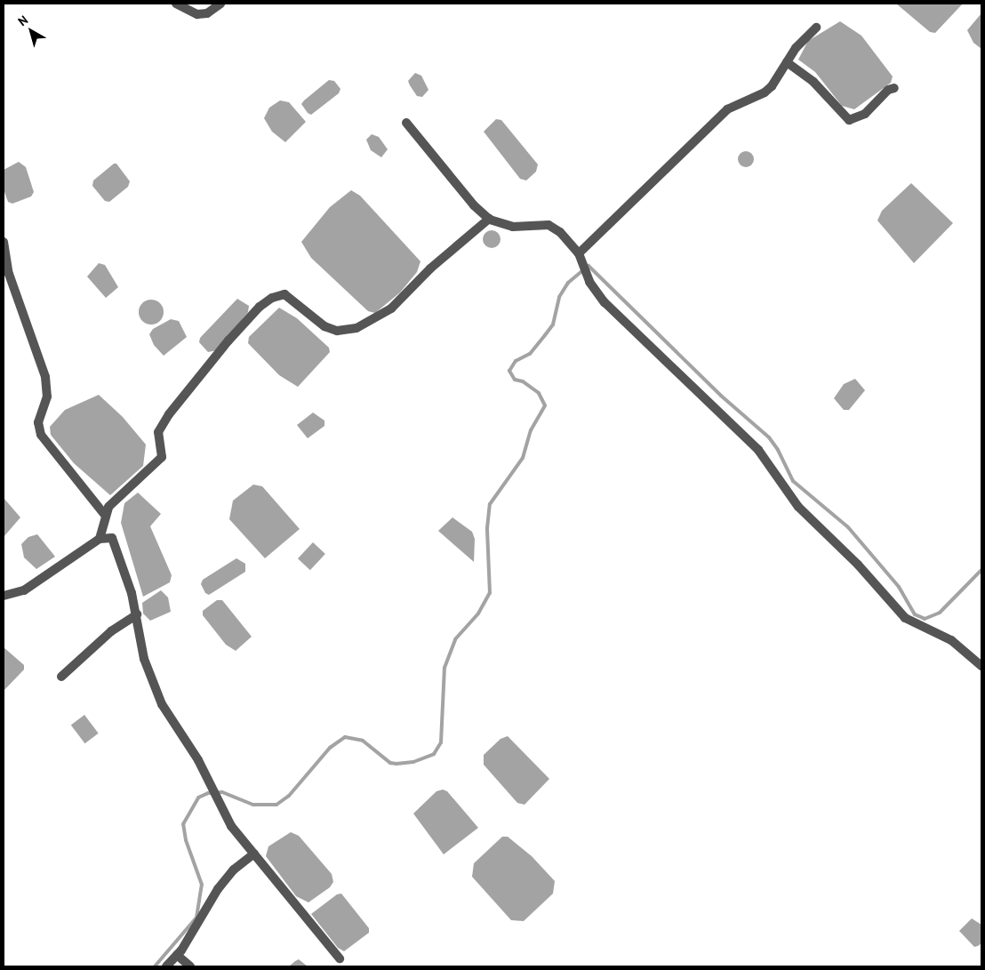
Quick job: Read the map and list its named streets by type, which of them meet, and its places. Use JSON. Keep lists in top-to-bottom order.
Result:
{
  "north": "top left"
}
